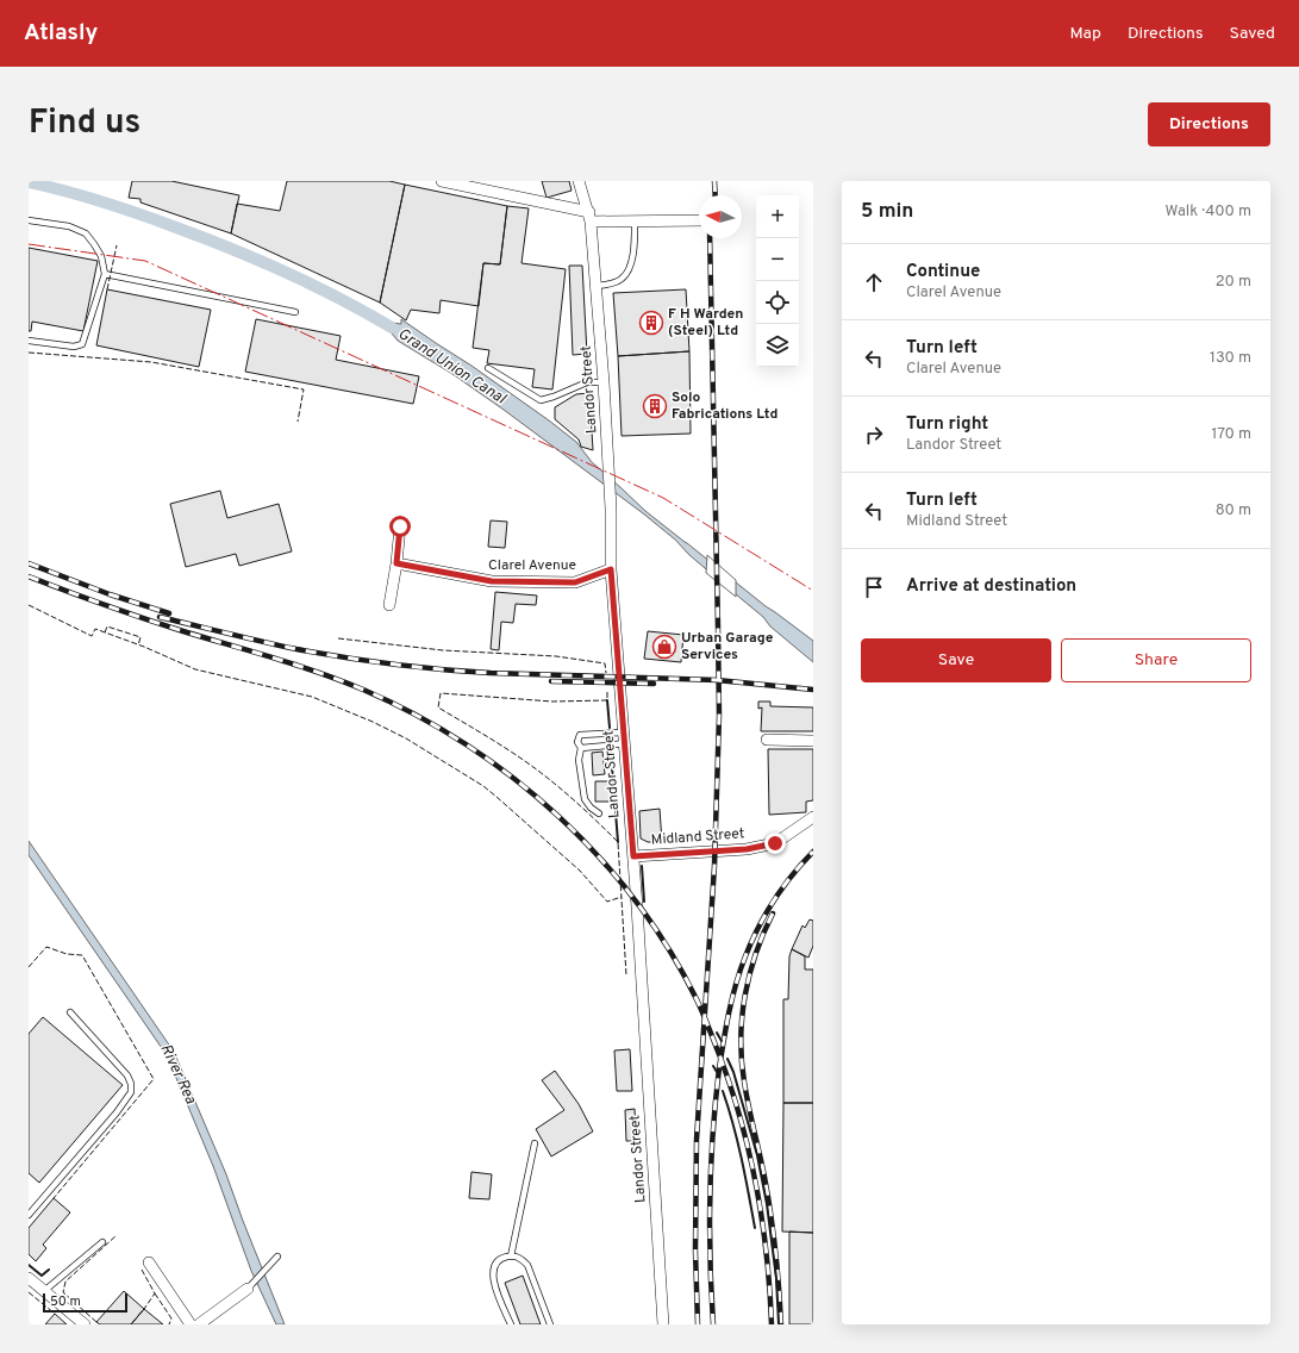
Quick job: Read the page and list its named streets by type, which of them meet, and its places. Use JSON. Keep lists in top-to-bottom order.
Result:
{
  "streets": {
    "street": ["Landor Street", "Clarel Avenue", "Midland Street"]
  },
  "crossings": [
    ["Landor Street", "Clarel Avenue"],
    ["Landor Street", "Midland Street"]
  ],
  "water": ["Grand Union Canal", "River Rea"],
  "places": {
    "building": ["F H Warden (Steel) Ltd", "Solo Fabrications Ltd"],
    "shop": ["Urban Garage Services"]
  },
  "scale_bar": "50 m",
  "north": "left",
  "page": {
    "header": "Atlasly",
    "nav": ["Map", "Directions", "Saved"],
    "title": "Find us",
    "buttons": [
      "Directions",
      ["Save", "Share"]
    ],
    "heading": ["5 min", "Walk · 400 m"],
    "map_buttons": ["+", "−"],
    "list": [
      ["Continue", "Clarel Avenue", "20 m"],
      ["Turn left", "Clarel Avenue", "130 m"],
      ["Turn right", "Landor Street", "170 m"],
      ["Turn left", "Midland Street", "80 m"],
      "Arrive at destination"
    ],
    "scale": "50 m"
  }
}
